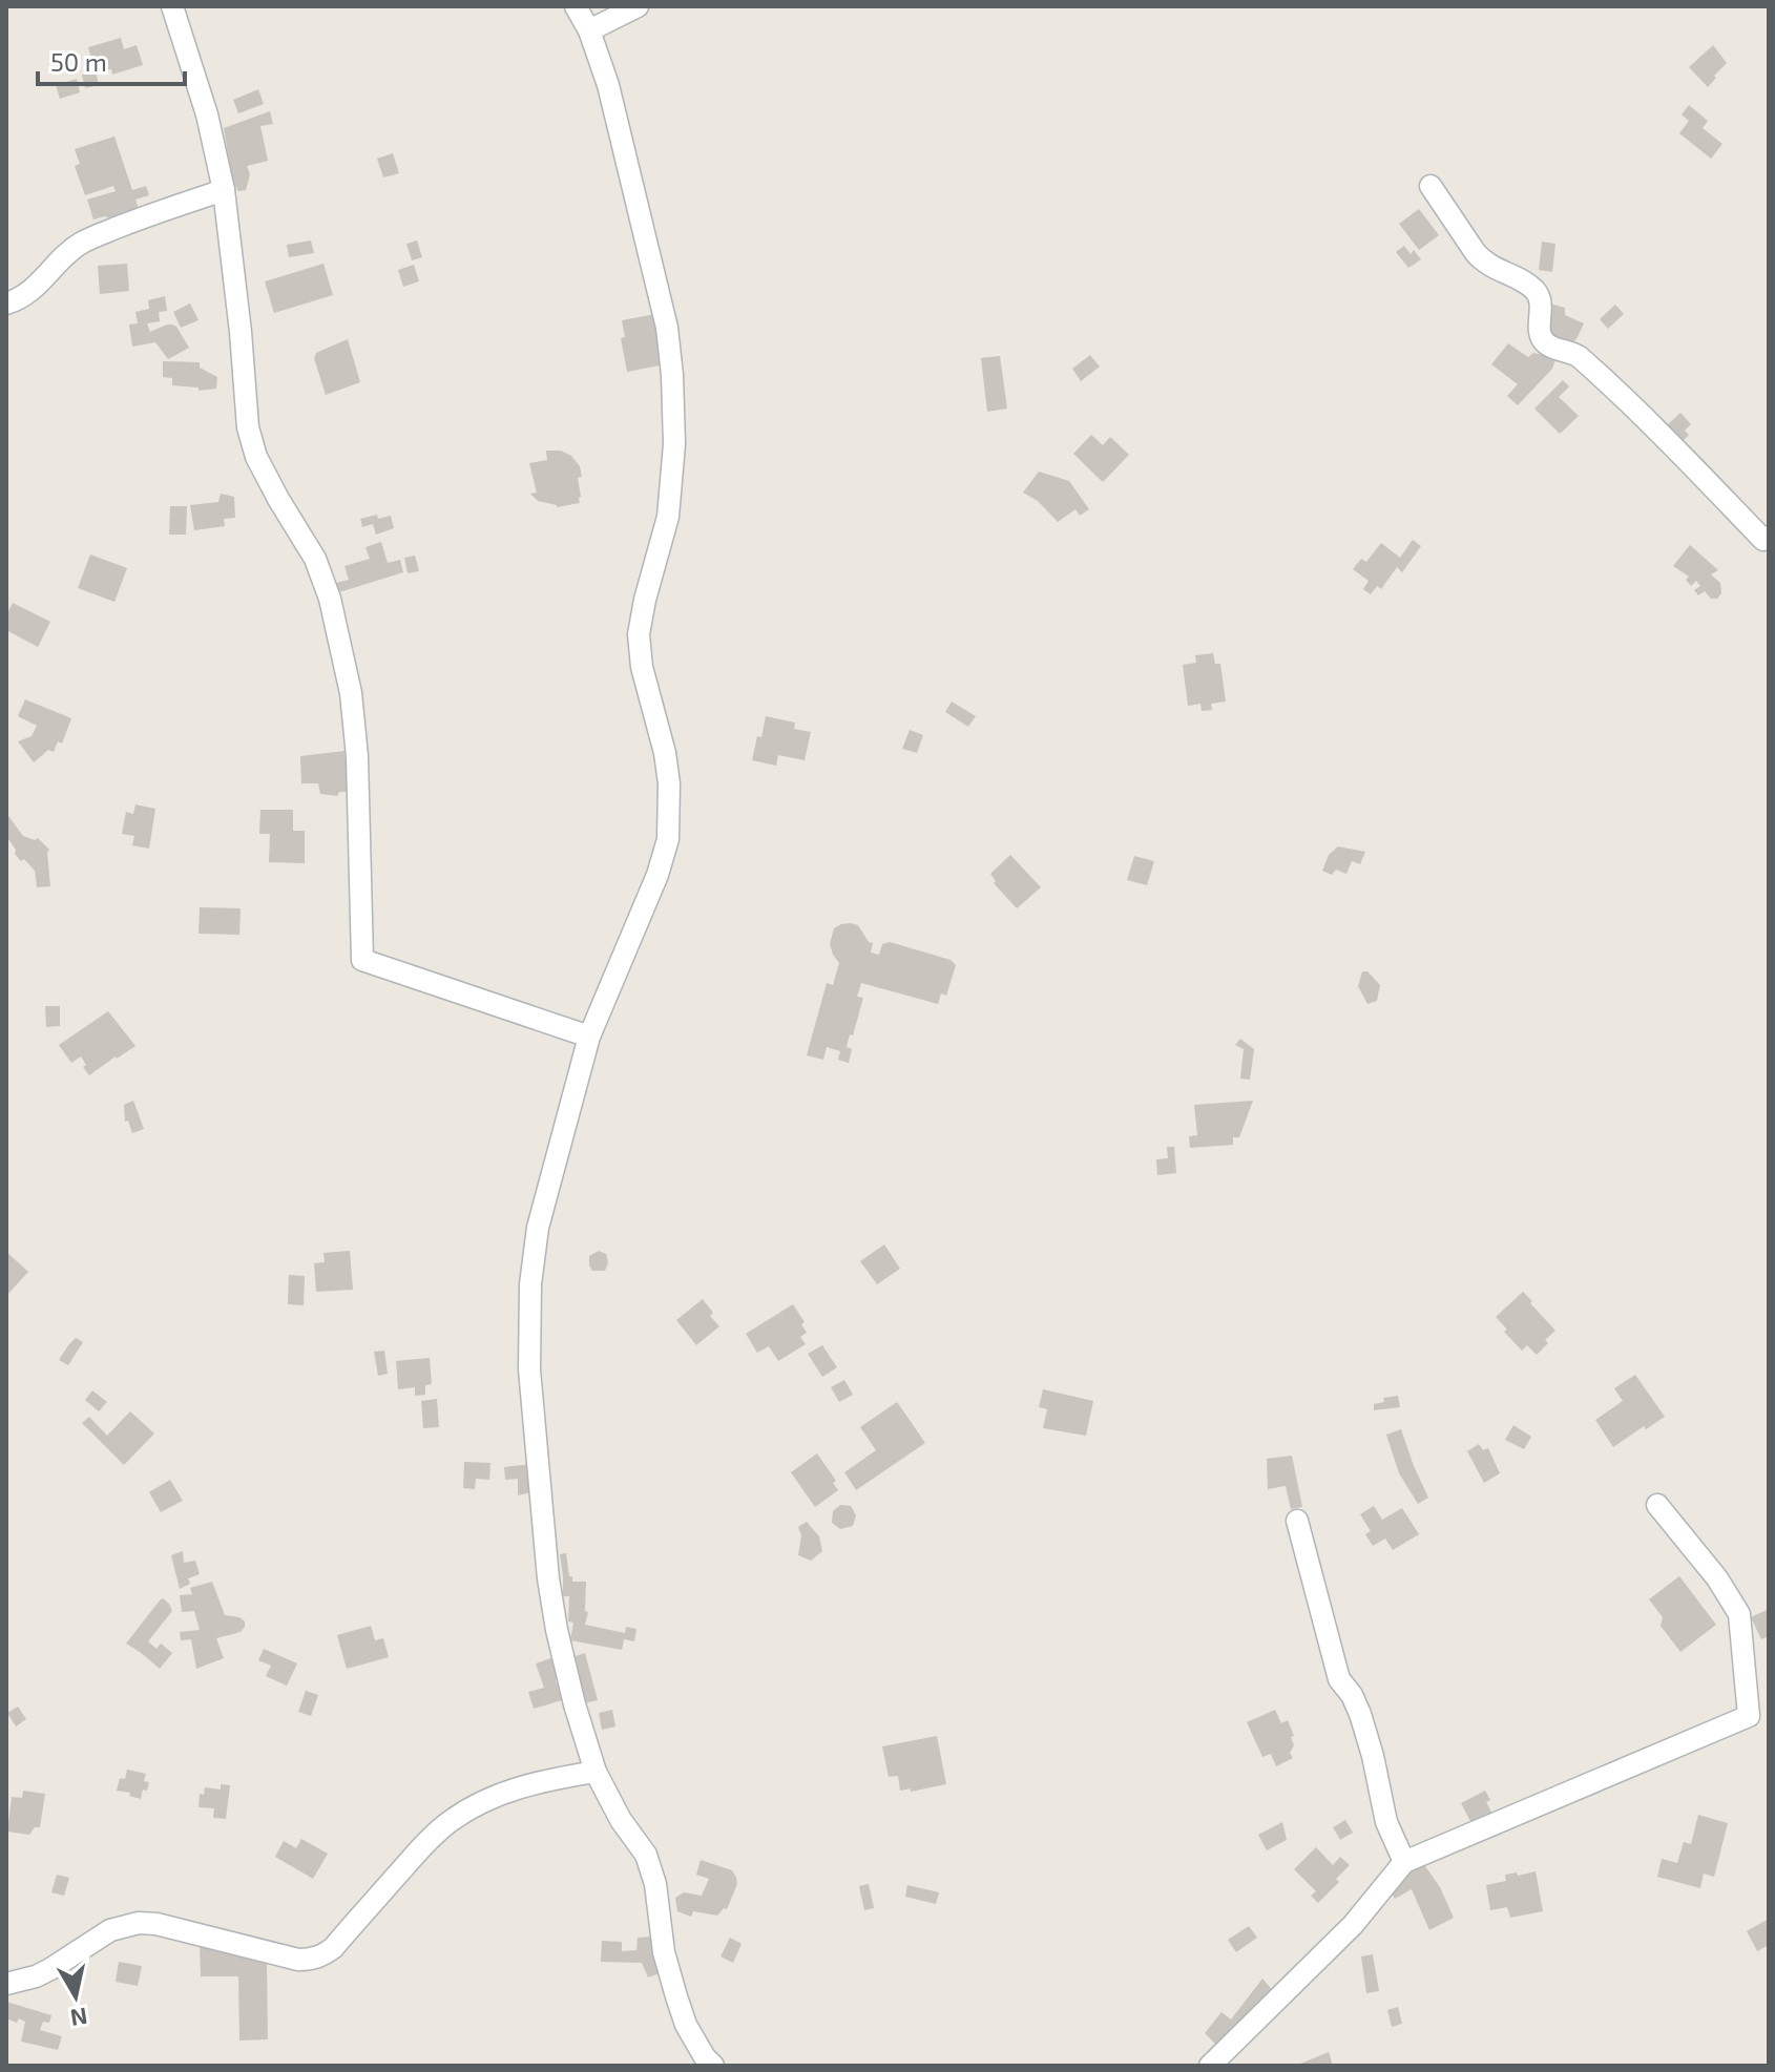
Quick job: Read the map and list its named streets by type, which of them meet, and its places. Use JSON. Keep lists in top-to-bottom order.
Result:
{
  "scale_bar": "50 m",
  "north": "bottom"
}
